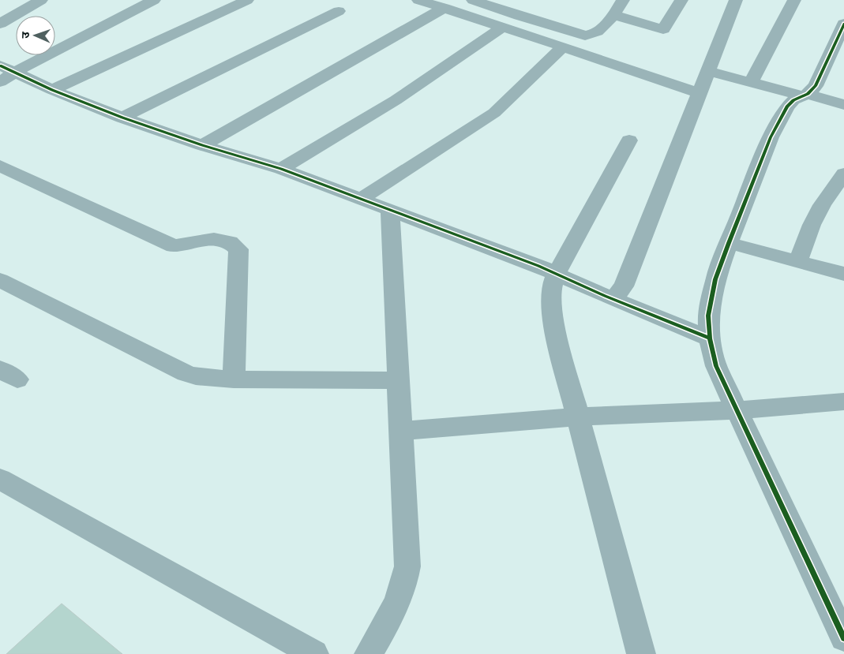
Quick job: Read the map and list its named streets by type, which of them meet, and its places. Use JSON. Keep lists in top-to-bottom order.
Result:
{
  "north": "left"
}
